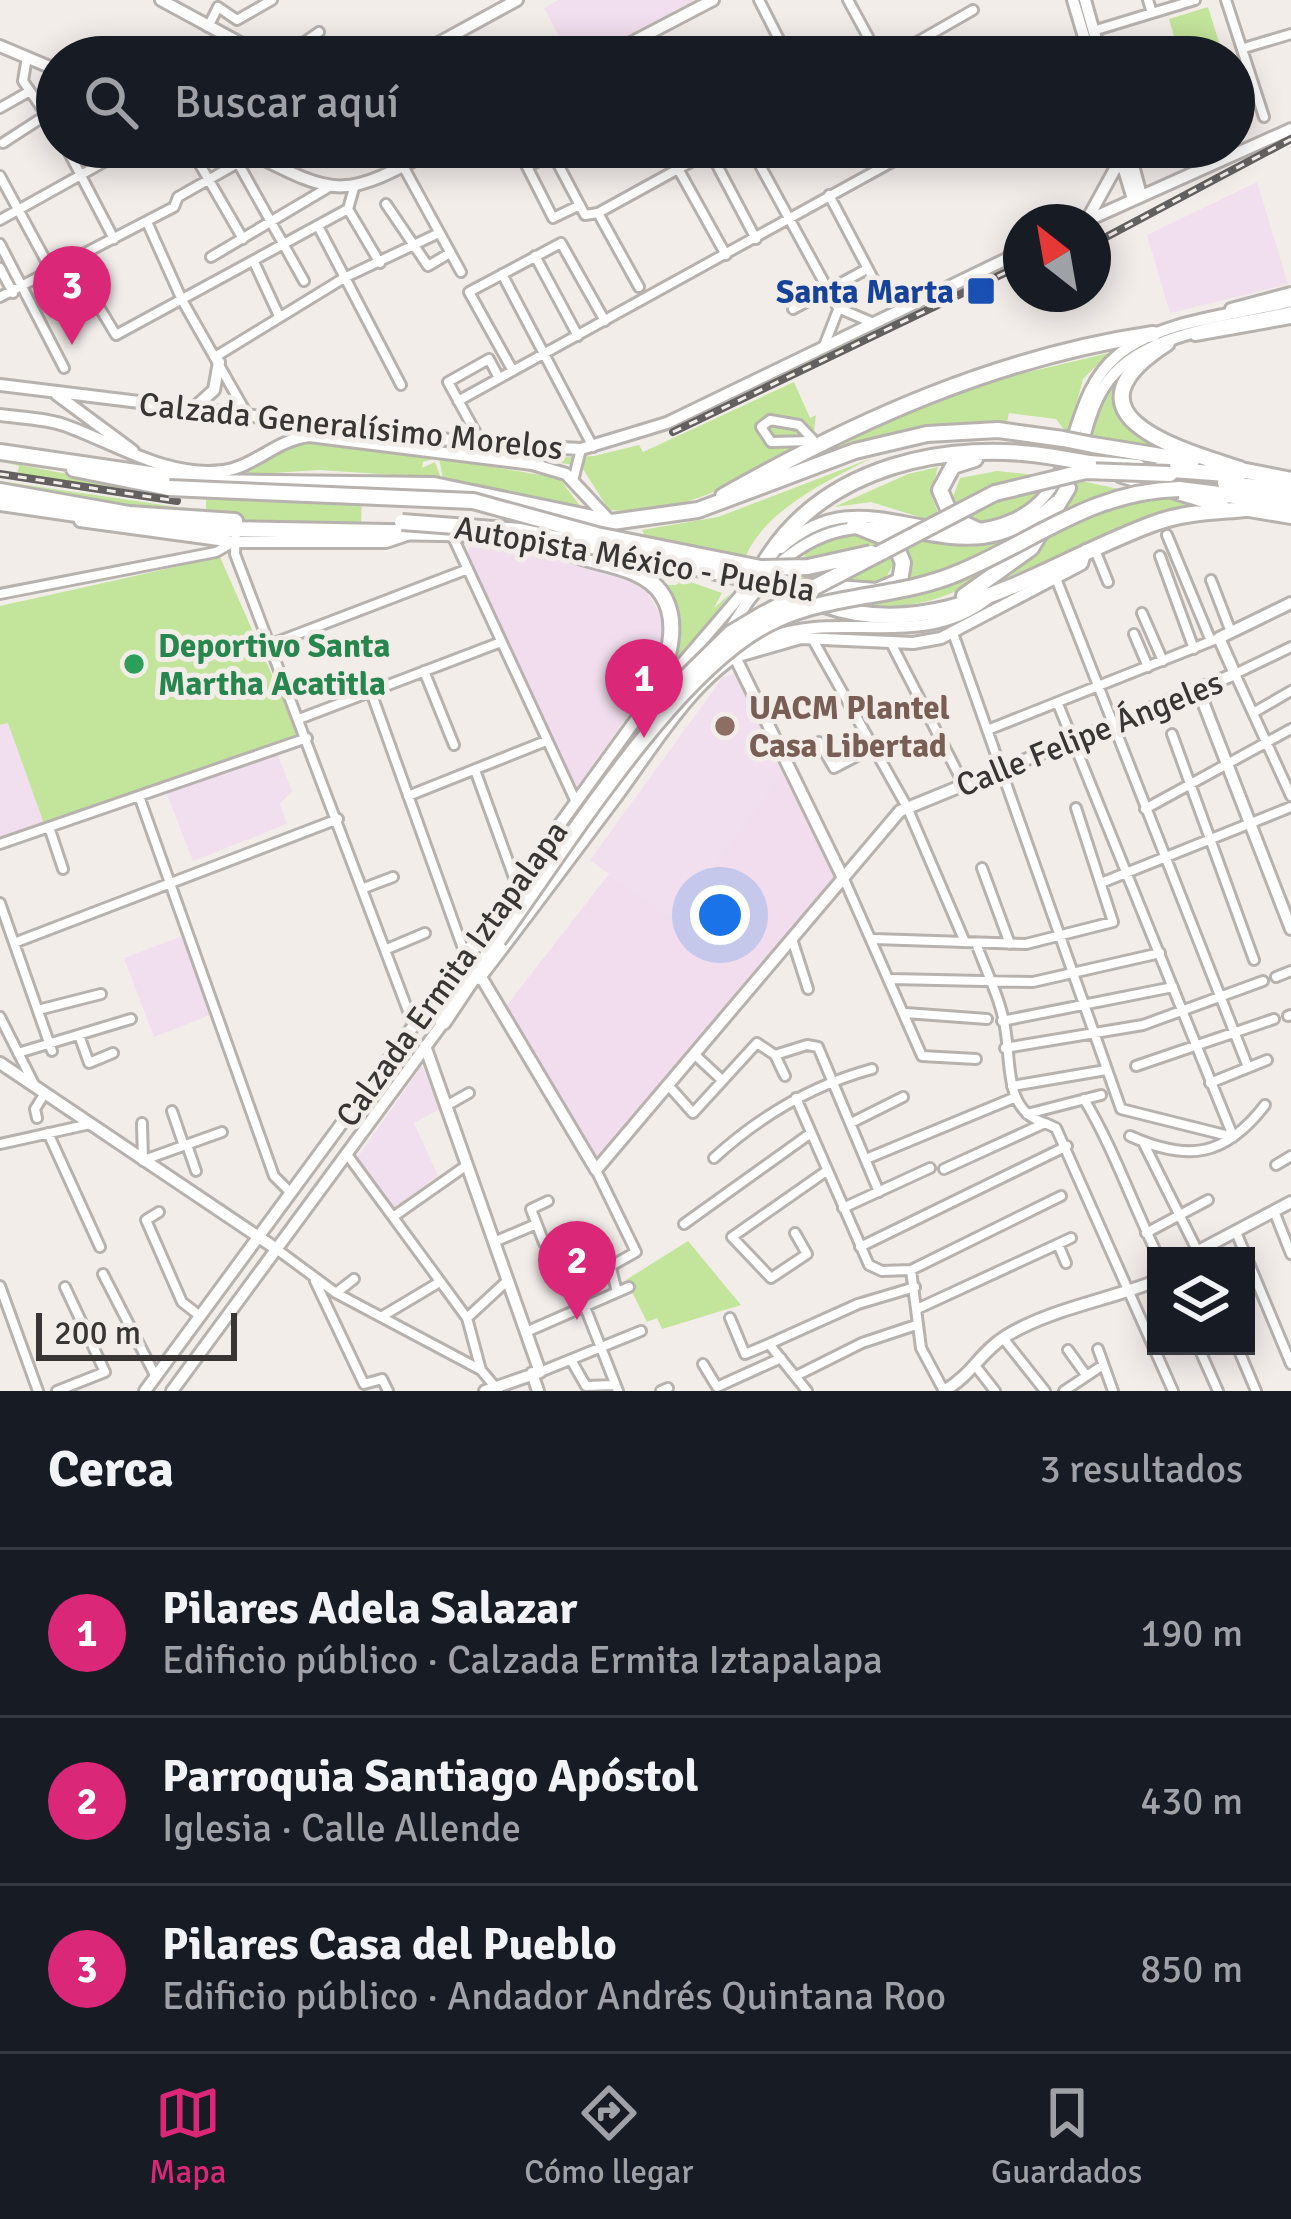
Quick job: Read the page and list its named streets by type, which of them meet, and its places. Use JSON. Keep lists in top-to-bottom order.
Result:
{
  "streets": {
    "highway": ["Autopista México - Puebla", "Calzada Ermita Iztapalapa"],
    "street": ["Calzada Generalísimo Morelos", "Calle Felipe Ángeles"]
  },
  "crossings": [
    ["Autopista México - Puebla", "Calzada Ermita Iztapalapa"]
  ],
  "places": {
    "transit": ["Santa Marta"],
    "other": ["Deportivo Santa Martha Acatitla", "UACM Plantel Casa Libertad"]
  },
  "scale_bar": "200 m",
  "north": "top left",
  "page": {
    "search": "Buscar aquí",
    "pins": ["3", "1", "2"],
    "scale": "200 m",
    "heading": ["Cerca", "3 resultados"],
    "list": [
      {
        "mark": "1",
        "name": "Pilares Adela Salazar",
        "note": "Edificio público · Calzada Ermita Iztapalapa",
        "value": "190 m"
      },
      {
        "mark": "2",
        "name": "Parroquia Santiago Apóstol",
        "note": "Iglesia · Calle Allende",
        "value": "430 m"
      },
      {
        "mark": "3",
        "name": "Pilares Casa del Pueblo",
        "note": "Edificio público · Andador Andrés Quintana Roo",
        "value": "850 m"
      }
    ],
    "nav": ["Mapa", "Cómo llegar", "Guardados"]
  }
}
